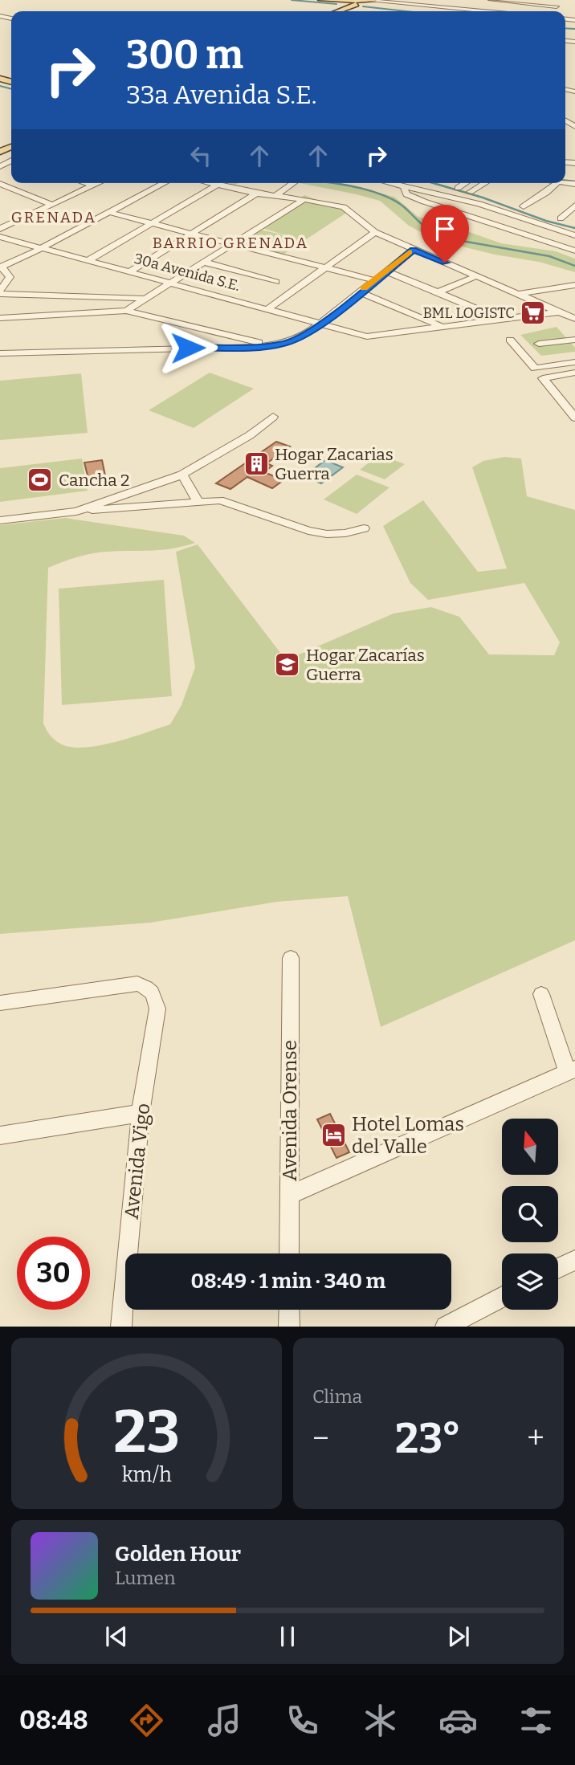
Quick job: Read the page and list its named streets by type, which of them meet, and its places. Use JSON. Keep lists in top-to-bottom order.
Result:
{
  "streets": {
    "street": ["30a Avenida S.E.", "Avenida Orense", "Avenida Vigo"]
  },
  "districts": ["GRENADA", "BARRIO GRENADA"],
  "places": {
    "supermarket": ["BML LOGISTC"],
    "building": ["Hogar Zacarias Guerra"],
    "sports": ["Cancha 2"],
    "school or university": ["Hogar Zacarías Guerra"],
    "hotel": ["Hotel Lomas del Valle"]
  },
  "north": "top",
  "page": {
    "turn": ["300 m", "33a Avenida S.E."],
    "limit": "30",
    "trip": "08:49 · 1 min · 340 m",
    "tile": "Clima",
    "heat": ["−", "23°", "+"],
    "song": ["Golden Hour", "Lumen"],
    "tabs": "08:48",
    "gauge": ["23", "km/h"]
  }
}
